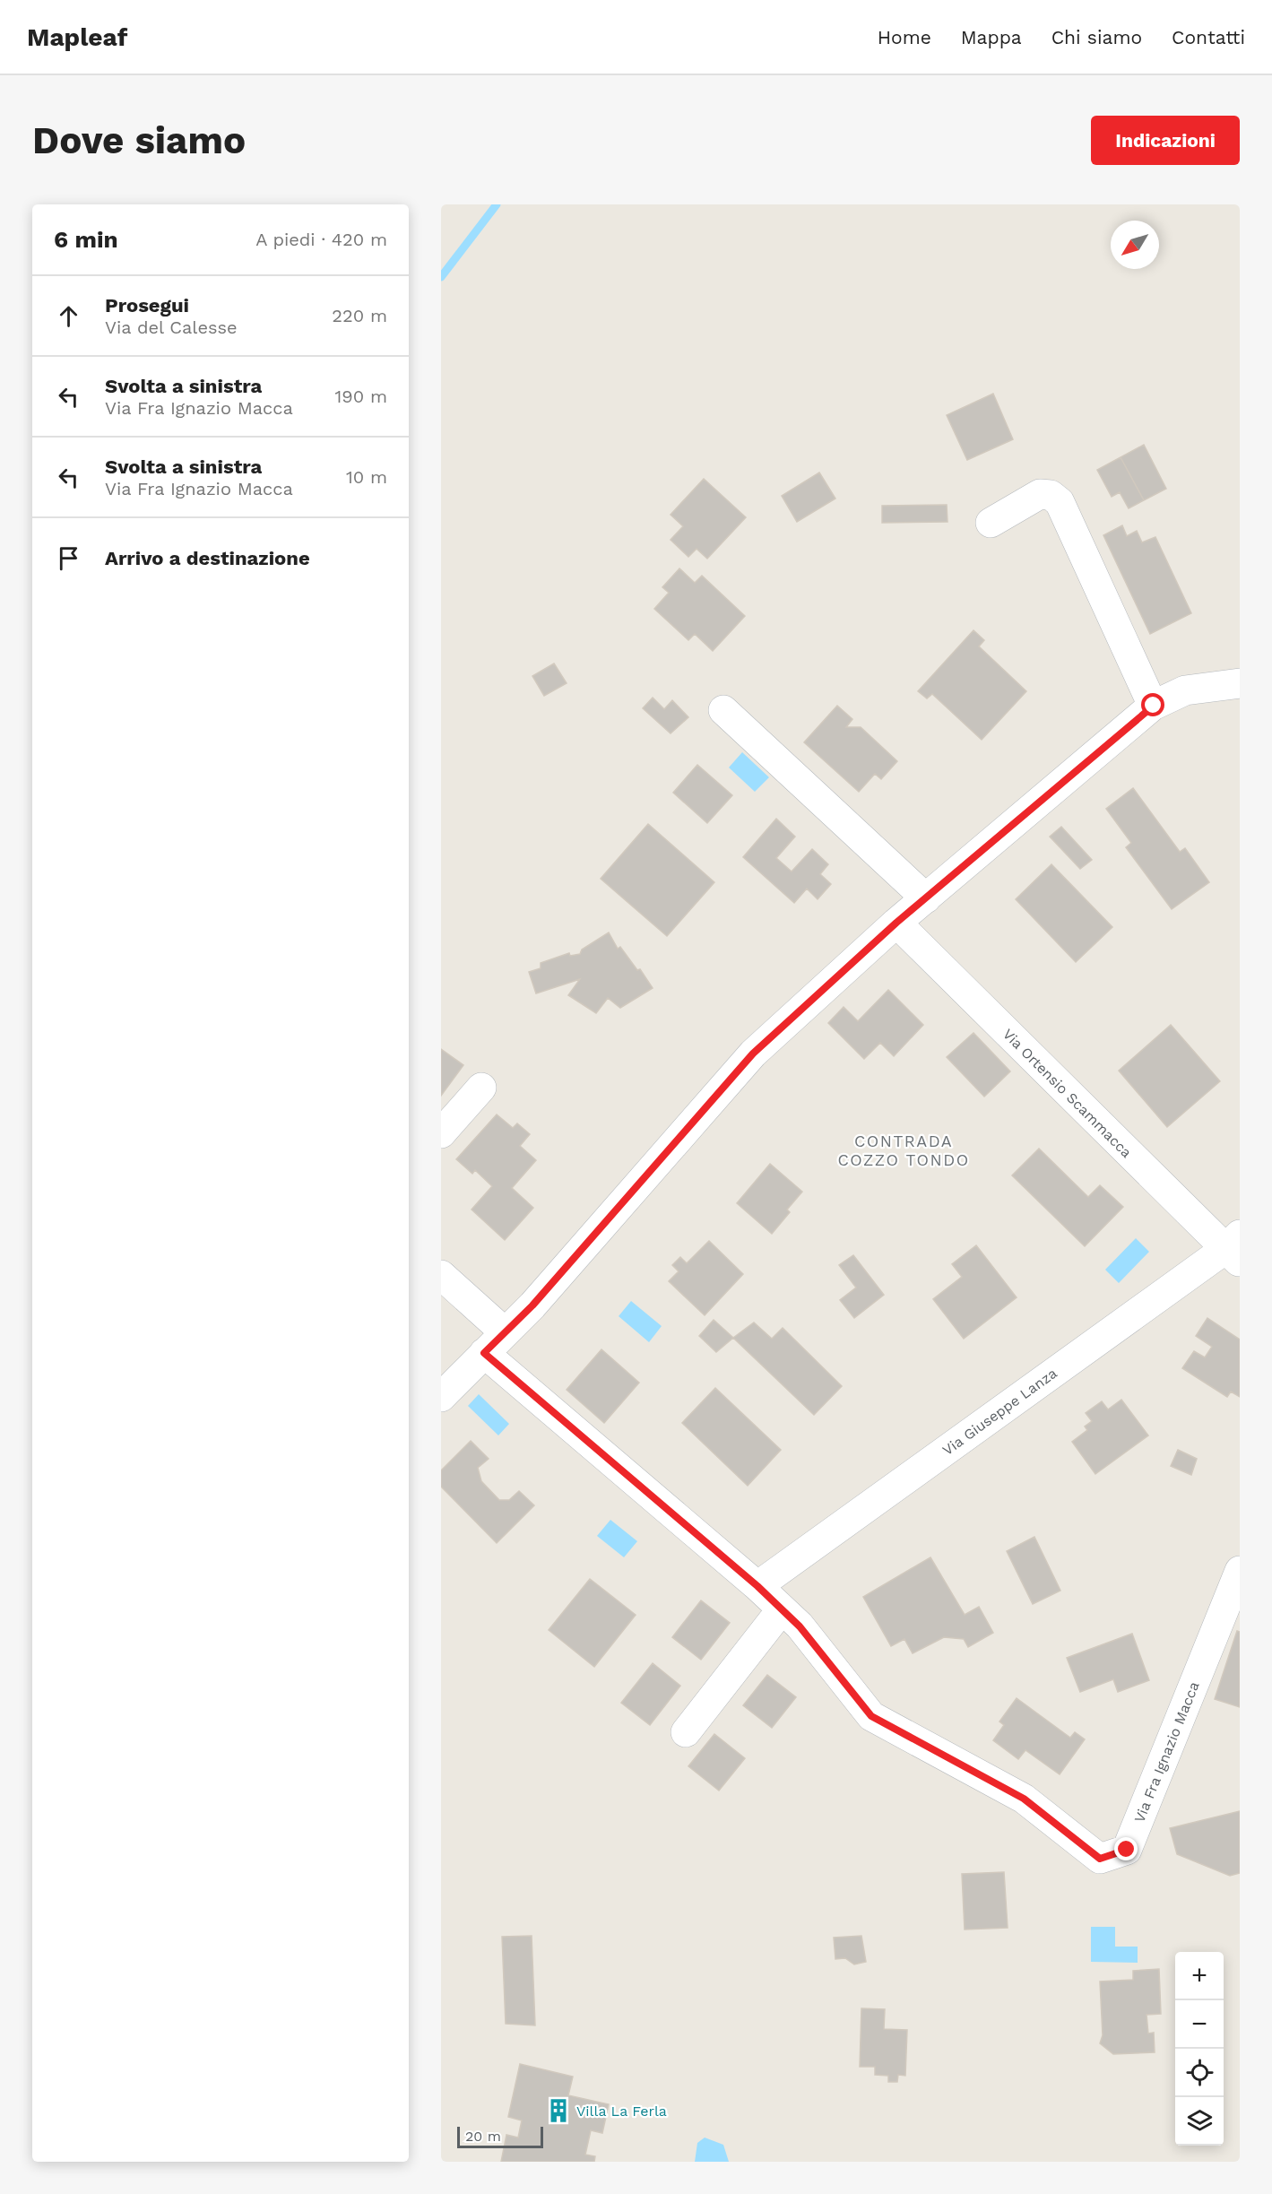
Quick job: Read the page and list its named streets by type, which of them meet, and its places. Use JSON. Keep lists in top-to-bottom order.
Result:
{
  "streets": {
    "street": ["Via Ortensio Scammacca", "Via Giuseppe Lanza", "Via Fra Ignazio Macca"]
  },
  "crossings": [
    ["Via Ortensio Scammacca", "Via Giuseppe Lanza"],
    ["Via Giuseppe Lanza", "Via Fra Ignazio Macca"]
  ],
  "districts": ["CONTRADA COZZO TONDO"],
  "places": {
    "building": ["Villa La Ferla"]
  },
  "scale_bar": "20 m",
  "north": "bottom left",
  "page": {
    "header": "Mapleaf",
    "nav": [
      "Home",
      "Mappa",
      "Chi siamo",
      "Contatti"
    ],
    "buttons": "Indicazioni",
    "title": "Dove siamo",
    "heading": ["6 min", "A piedi · 420 m"],
    "list": [
      ["Prosegui", "Via del Calesse", "220 m"],
      ["Svolta a sinistra", "Via Fra Ignazio Macca", "190 m"],
      ["Svolta a sinistra", "Via Fra Ignazio Macca", "10 m"],
      "Arrivo a destinazione"
    ],
    "map_buttons": ["+", "−"],
    "scale": "20 m"
  }
}
